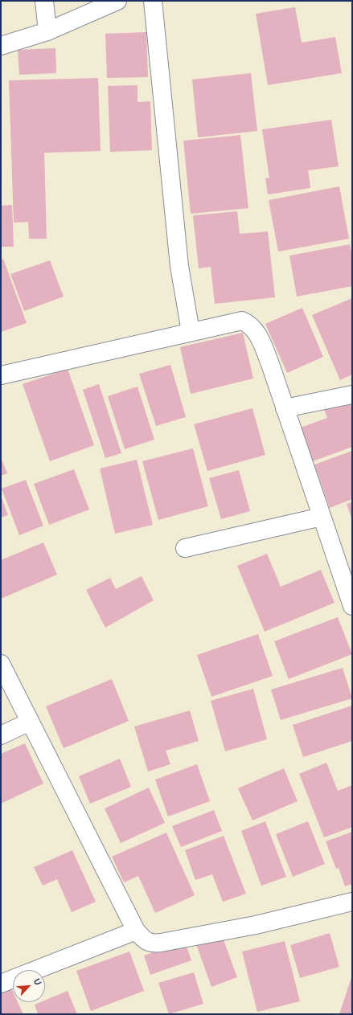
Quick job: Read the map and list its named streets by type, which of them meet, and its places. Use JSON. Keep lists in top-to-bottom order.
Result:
{
  "north": "top right"
}
